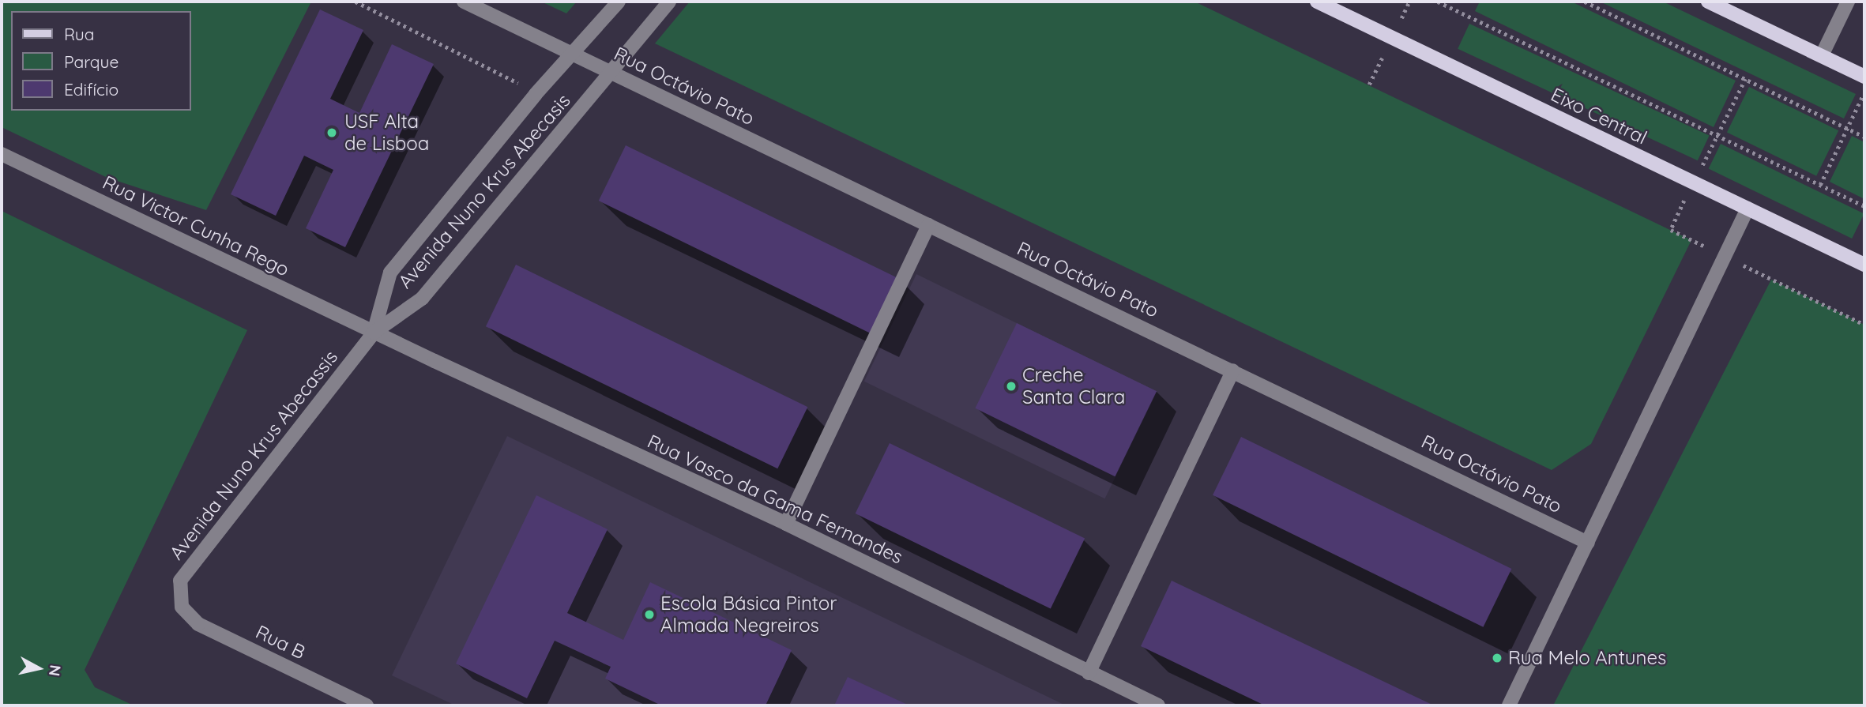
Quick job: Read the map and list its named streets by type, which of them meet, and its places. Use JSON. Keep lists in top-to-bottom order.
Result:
{
  "streets": {
    "main road": ["Eixo Central"],
    "street": [
      "Rua Octávio Pato",
      "Avenida Nuno Krus Abecasis",
      "Rua Victor Cunha Rego",
      "Avenida Nuno Krus Abecassis",
      "Rua Vasco da Gama Fernandes",
      "Rua B"
    ]
  },
  "crossings": [
    ["Rua Octávio Pato", "Avenida Nuno Krus Abecasis"],
    ["Avenida Nuno Krus Abecasis", "Rua Victor Cunha Rego"],
    ["Avenida Nuno Krus Abecasis", "Avenida Nuno Krus Abecassis"],
    ["Avenida Nuno Krus Abecasis", "Rua Vasco da Gama Fernandes"],
    ["Rua Victor Cunha Rego", "Avenida Nuno Krus Abecassis"],
    ["Rua Victor Cunha Rego", "Rua Vasco da Gama Fernandes"],
    ["Avenida Nuno Krus Abecassis", "Rua Vasco da Gama Fernandes"],
    ["Avenida Nuno Krus Abecassis", "Rua B"]
  ],
  "places": [
    "USF Alta de Lisboa",
    "Creche Santa Clara",
    "Escola Básica Pintor Almada Negreiros",
    "Rua Melo Antunes"
  ],
  "legend": ["Rua", "Parque", "Edifício"],
  "north": "right"
}
